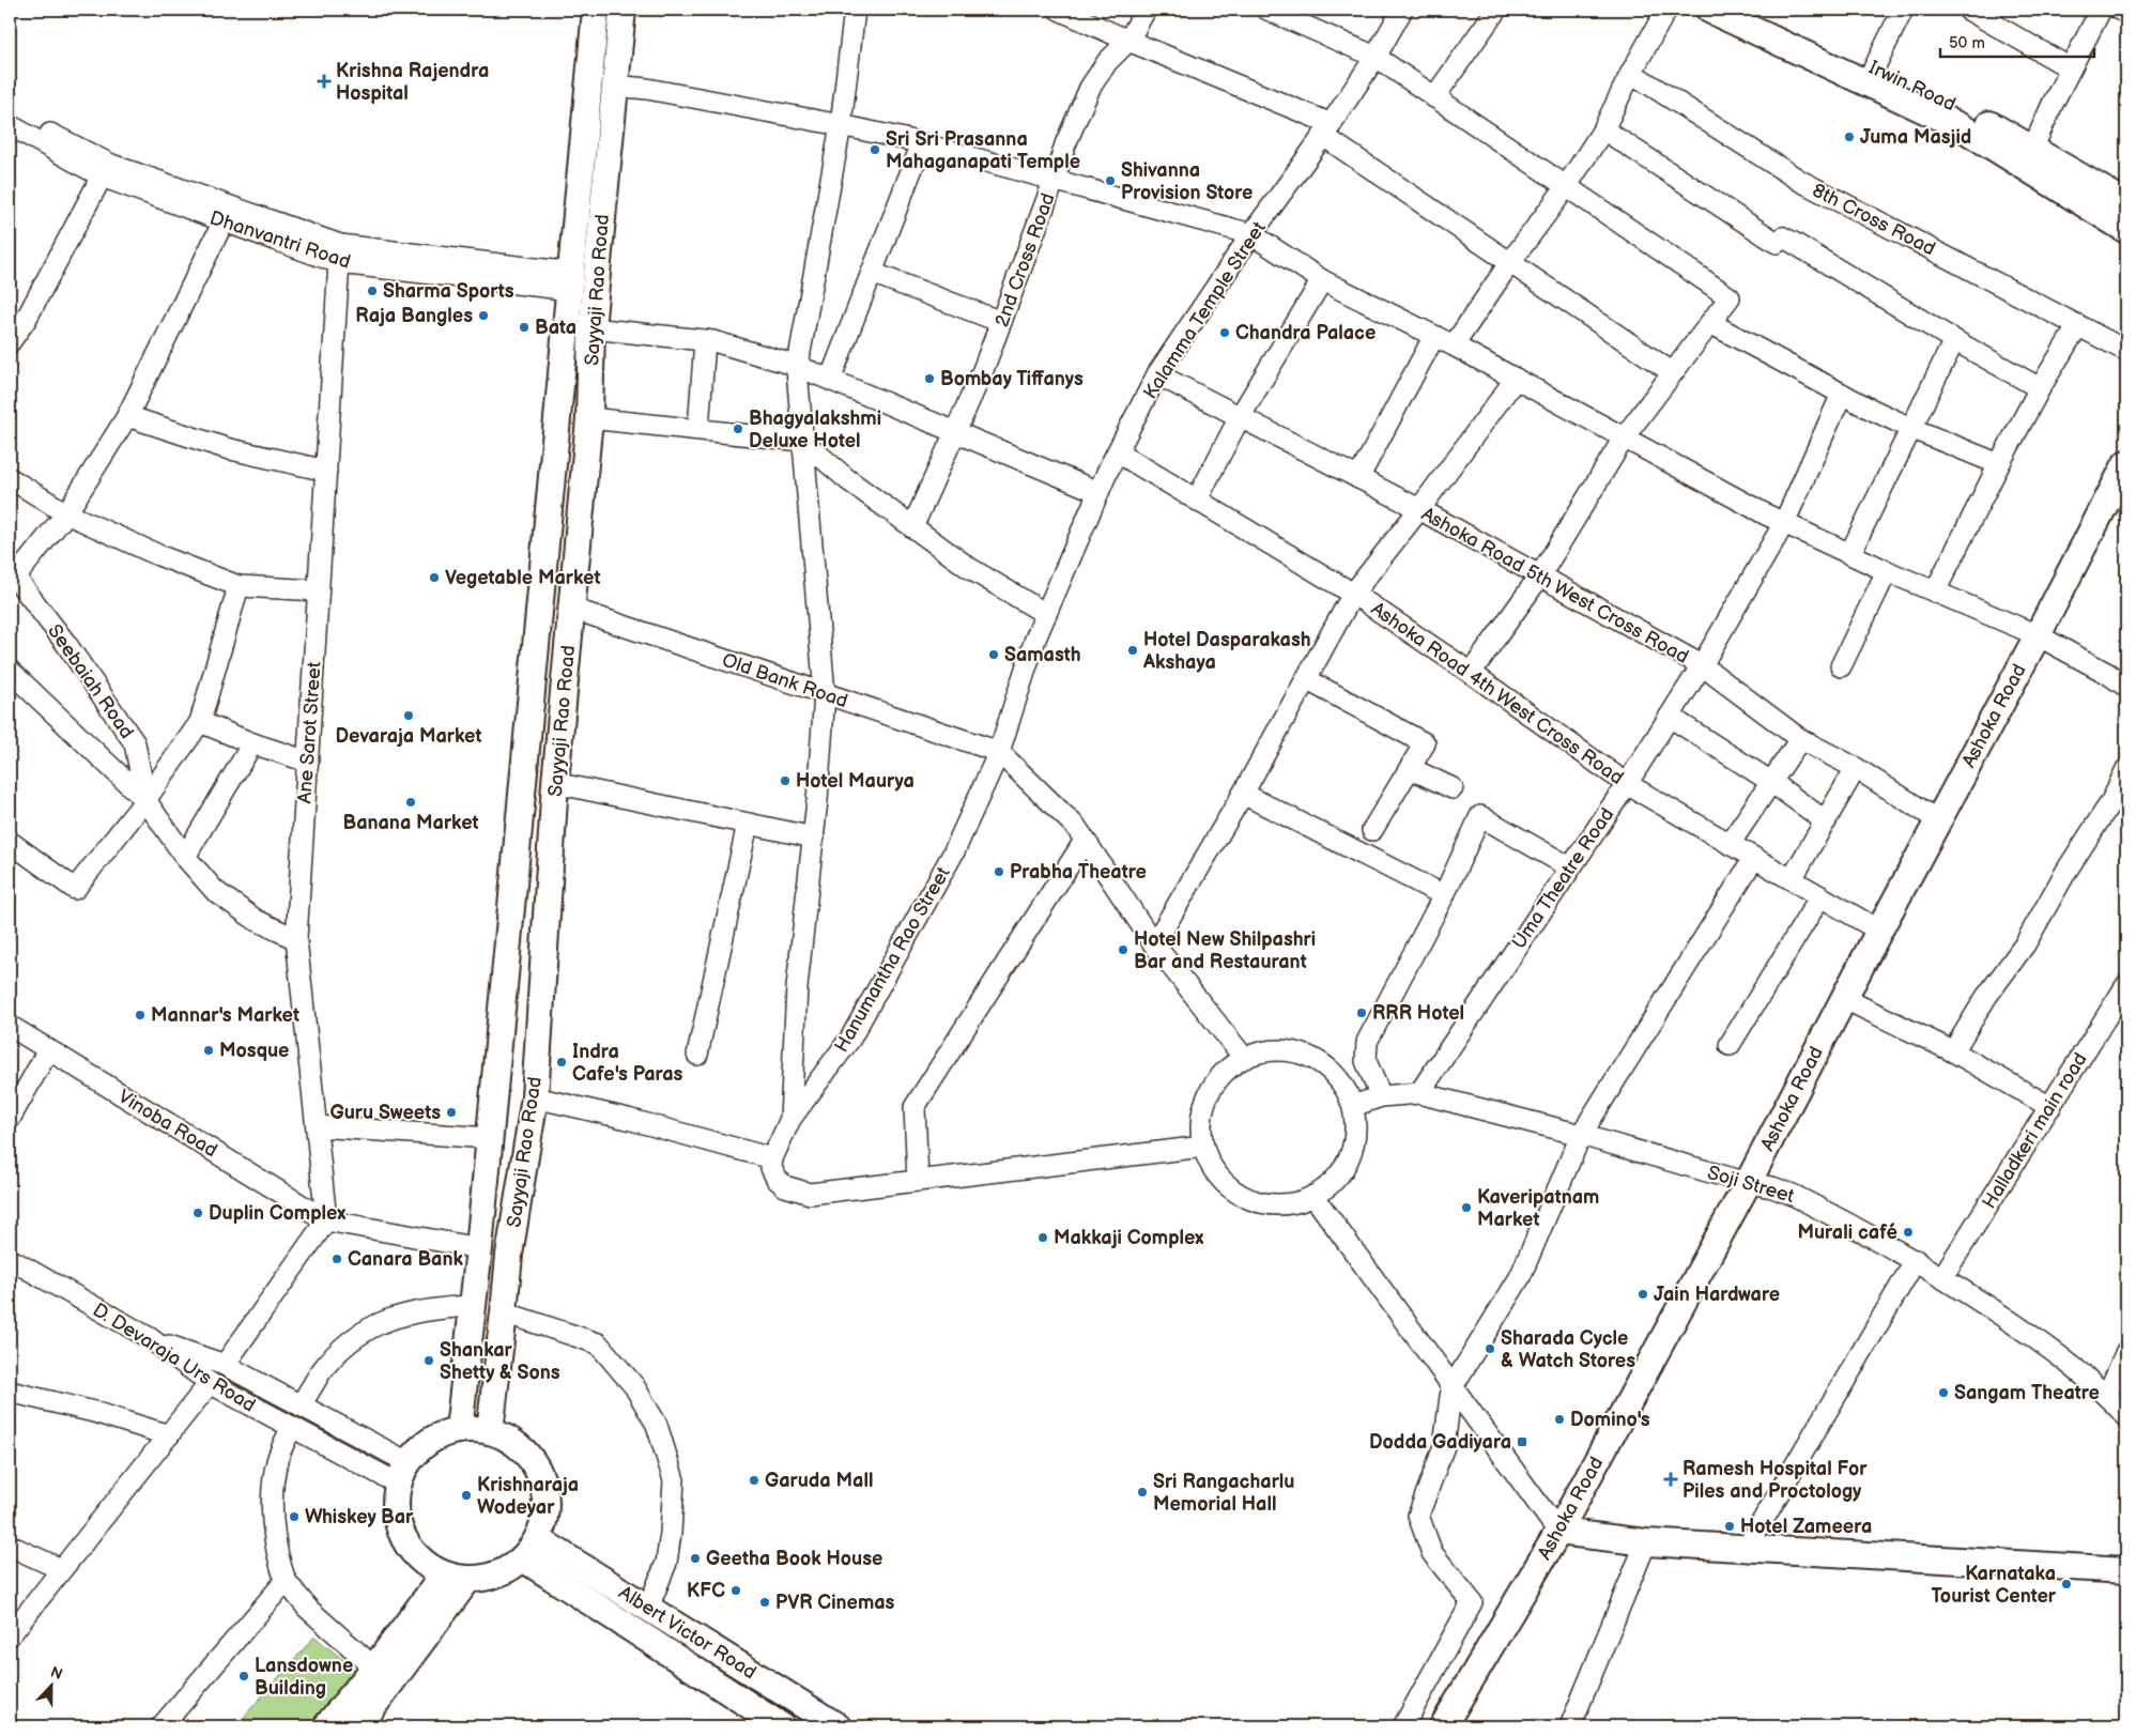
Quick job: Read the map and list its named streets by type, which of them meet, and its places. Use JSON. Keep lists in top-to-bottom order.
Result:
{
  "streets": {
    "main road": [
      "Irwin Road",
      "Sayyaji Rao Road",
      "Ashoka Road",
      "Albert Victor Road"
    ],
    "street": [
      "8th Cross Road",
      "Dhanvantri Road",
      "2nd Cross Road",
      "Kalamma Temple Street",
      "Ashoka Road 5th West Cross Road",
      "Old Bank Road",
      "Seebaiah Road",
      "Ashoka Road 4th West Cross Road",
      "Ane Sarot Street",
      "Uma Theatre Road",
      "Hanumantha Rao Street",
      "Vinoba Road",
      "Halladkeri main road",
      "Soji Street",
      "D. Devaraja Urs Road"
    ]
  },
  "crossings": [
    ["Dhanvantri Road", "Sayyaji Rao Road"],
    ["Dhanvantri Road", "Ane Sarot Street"],
    ["Sayyaji Rao Road", "Old Bank Road"],
    ["Sayyaji Rao Road", "D. Devaraja Urs Road"],
    ["Sayyaji Rao Road", "Albert Victor Road"],
    ["Kalamma Temple Street", "Ashoka Road 5th West Cross Road"],
    ["Kalamma Temple Street", "Old Bank Road"],
    ["Kalamma Temple Street", "Ashoka Road 4th West Cross Road"],
    ["Kalamma Temple Street", "Hanumantha Rao Street"],
    ["Ashoka Road 5th West Cross Road", "Ashoka Road"],
    ["Ashoka Road 5th West Cross Road", "Uma Theatre Road"],
    ["Old Bank Road", "Hanumantha Rao Street"],
    ["Seebaiah Road", "Ane Sarot Street"],
    ["Ashoka Road 4th West Cross Road", "Ashoka Road"],
    ["Ashoka Road 4th West Cross Road", "Uma Theatre Road"],
    ["Ashoka Road", "Soji Street"],
    ["Ane Sarot Street", "Vinoba Road"],
    ["Uma Theatre Road", "Soji Street"],
    ["Halladkeri main road", "Soji Street"],
    ["D. Devaraja Urs Road", "Albert Victor Road"]
  ],
  "places": {
    "health": ["Krishna Rajendra Hospital", "Ramesh Hospital For Piles and Proctology"],
    "other": [
      "Juma Masjid",
      "Sri Sri Prasanna Mahaganapati Temple",
      "Shivanna Provision Store",
      "Sharma Sports",
      "Raja Bangles",
      "Bata",
      "Chandra Palace",
      "Bombay Tiffanys",
      "Bhagyalakshmi Deluxe Hotel",
      "Vegetable Market",
      "Hotel Dasparakash Akshaya",
      "Samasth",
      "Devaraja Market",
      "Hotel Maurya",
      "Banana Market",
      "Prabha Theatre",
      "Hotel New Shilpashri Bar and Restaurant",
      "RRR Hotel",
      "Mannar's Market",
      "Mosque",
      "Indra Cafe's Paras",
      "Guru Sweets",
      "Kaveripatnam Market",
      "Duplin Complex",
      "Murali café",
      "Makkaji Complex",
      "Canara Bank",
      "Jain Hardware",
      "Sharada Cycle & Watch Stores",
      "Shankar Shetty & Sons",
      "Sangam Theatre",
      "Domino's",
      "Garuda Mall",
      "Sri Rangacharlu Memorial Hall",
      "Krishnaraja Wodeyar",
      "Whiskey Bar",
      "Hotel Zameera",
      "Geetha Book House",
      "Karnataka Tourist Center",
      "KFC",
      "PVR Cinemas",
      "Lansdowne Building"
    ],
    "transit": ["Dodda Gadiyara"]
  },
  "scale_bar": "50 m",
  "north": "top"
}
